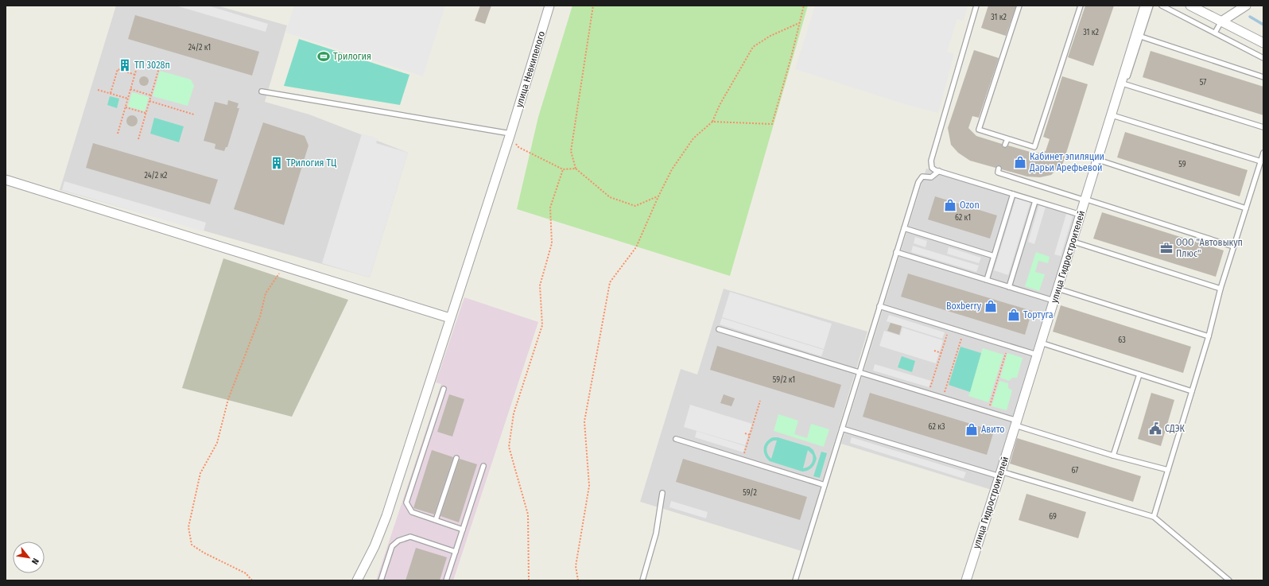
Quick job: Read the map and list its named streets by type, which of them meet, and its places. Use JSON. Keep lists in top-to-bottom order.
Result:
{
  "streets": {
    "street": ["улица Невкипелого", "улица Гидростроителей"]
  },
  "places": {
    "sports": ["Трилогия"],
    "building": ["ТП 3028п", "ТРилогия ТЦ"],
    "shop": [
      "Кабинет эпиляции Дарьи Арефьевой",
      "Ozon",
      "Boxberry",
      "Тортуга",
      "Авито"
    ],
    "office": ["ООО \"Автовыкуп Плюс\""],
    "public building": ["СДЭК"]
  },
  "house_numbers": [
    "31 к2",
    "31 к2",
    "24/2 к1",
    "57",
    "59",
    "24/2 к2",
    "62 к1",
    "63",
    "59/2 к1",
    "62 к3",
    "67",
    "59/2",
    "69"
  ],
  "north": "bottom right"
}
